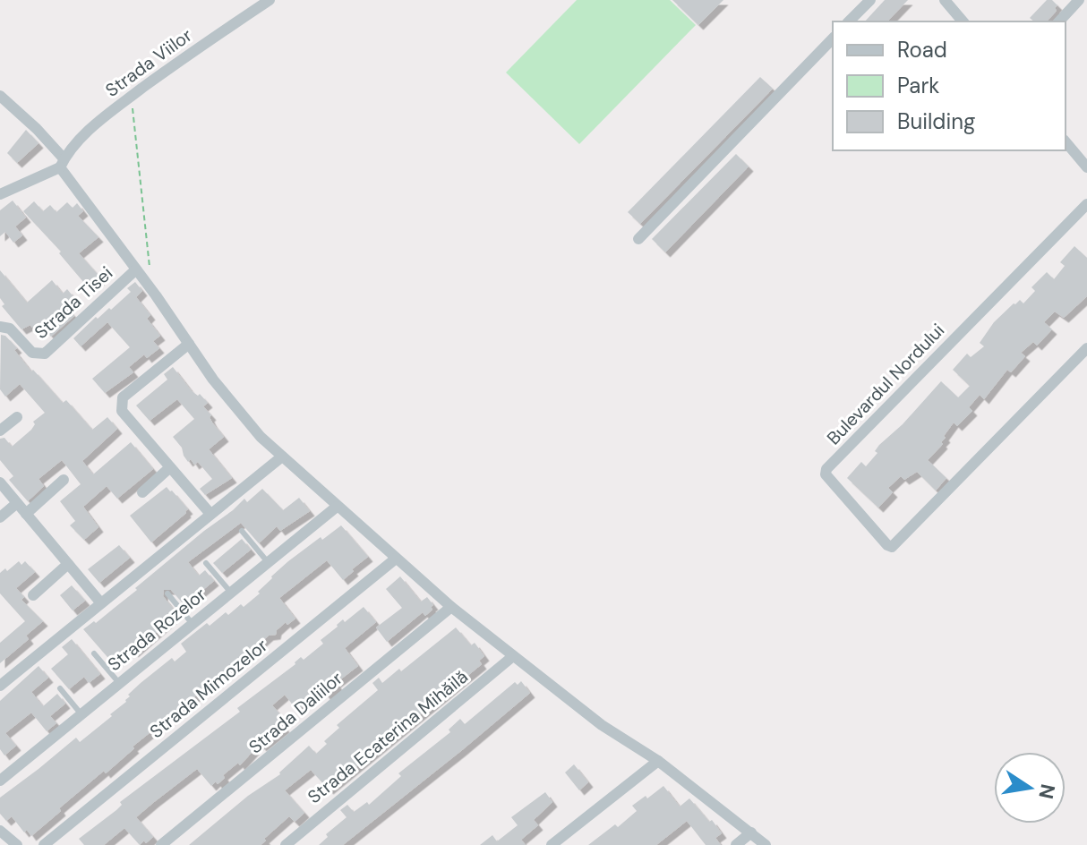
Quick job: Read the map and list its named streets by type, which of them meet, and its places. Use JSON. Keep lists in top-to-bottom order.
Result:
{
  "streets": {
    "street": [
      "Strada Viilor",
      "Strada Tisei",
      "Bulevardul Nordului",
      "Strada Rozelor",
      "Strada Mimozelor",
      "Strada Daliilor",
      "Strada Ecaterina Mihăilă"
    ]
  },
  "legend": ["Road", "Park", "Building"],
  "north": "right"
}
